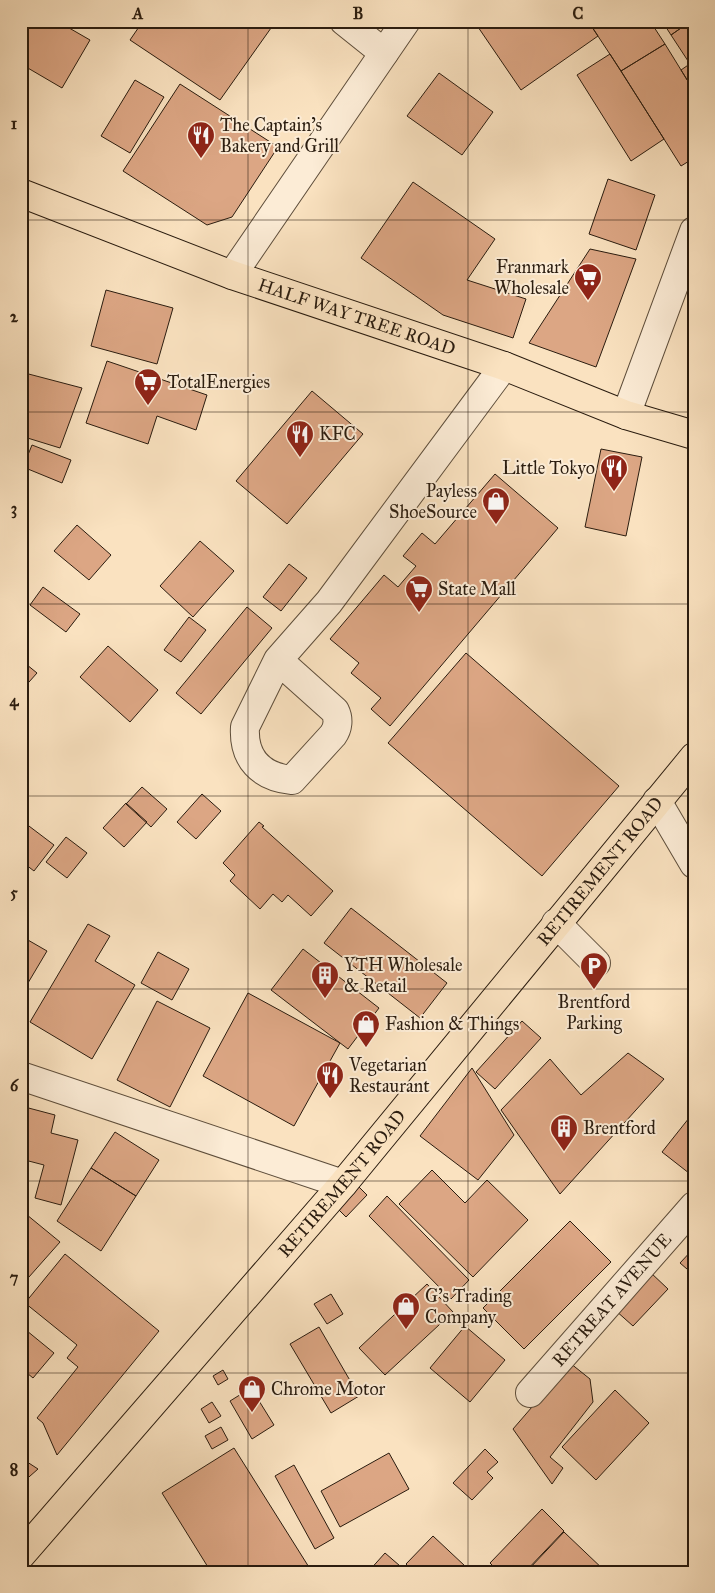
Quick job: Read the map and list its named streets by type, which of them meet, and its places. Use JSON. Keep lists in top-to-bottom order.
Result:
{
  "streets": {
    "main road": ["HALF WAY TREE ROAD", "RETIREMENT ROAD"],
    "street": ["RETREAT AVENUE"]
  },
  "places": {
    "restaurant": [
      "The Captain's Bakery and Grill",
      "KFC",
      "Little Tokyo",
      "Vegetarian Restaurant"
    ],
    "supermarket": ["Franmark Wholesale", "TotalEnergies", "State Mall"],
    "shop": [
      "Payless ShoeSource",
      "Fashion & Things",
      "G's Trading Company",
      "Chrome Motor"
    ],
    "parking": ["Brentford Parking"],
    "building": ["YTH Wholesale & Retail", "Brentford"]
  },
  "grid": {
    "columns": ["A", "B", "C"],
    "rows": [
      "1",
      "2",
      "3",
      "4",
      "5",
      "6",
      "7",
      "8"
    ]
  }
}
